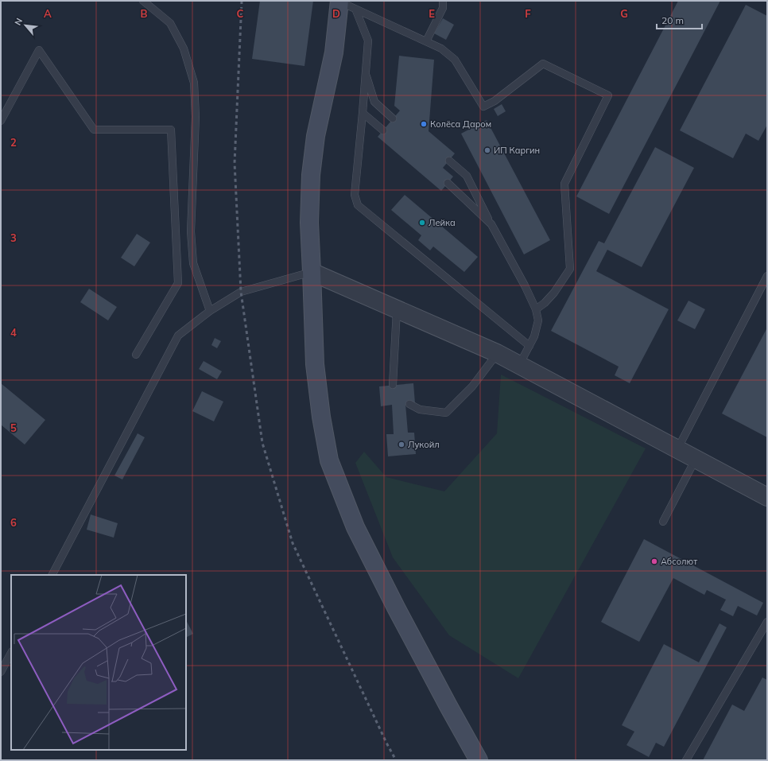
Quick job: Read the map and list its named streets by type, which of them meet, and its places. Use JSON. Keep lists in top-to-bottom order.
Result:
{
  "places": [
    "Колёса Даром",
    "ИП Каргин",
    "Лейка",
    "Лукойл",
    "Абсолют"
  ],
  "scale_bar": "20 m",
  "north": "top left",
  "grid": {
    "columns": [
      "A",
      "B",
      "C",
      "D",
      "E",
      "F",
      "G"
    ],
    "rows": [
      "2",
      "3",
      "4",
      "5",
      "6"
    ]
  }
}
